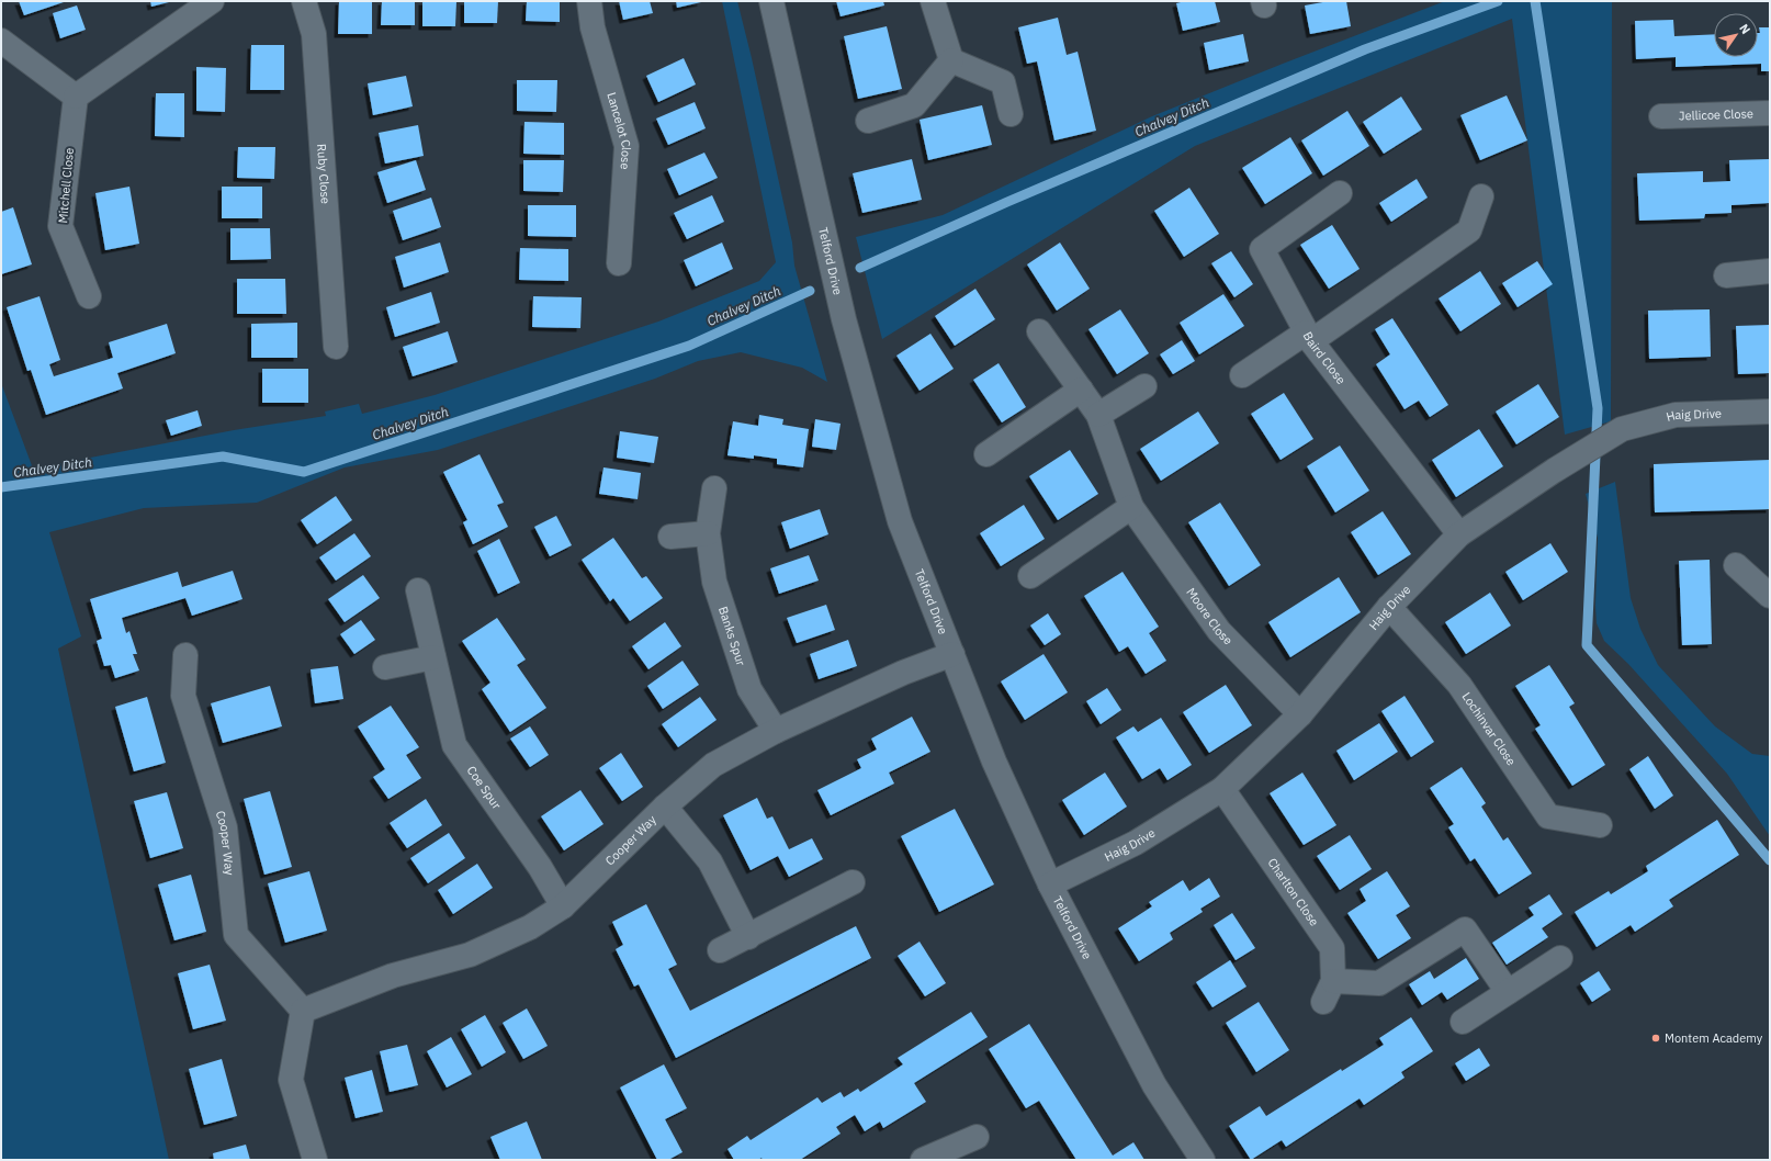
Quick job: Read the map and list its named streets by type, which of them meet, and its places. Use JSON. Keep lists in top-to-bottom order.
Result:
{
  "streets": {
    "street": [
      "Jellicoe Close",
      "Lancelot Close",
      "Ruby Close",
      "Mitchell Close",
      "Telford Drive",
      "Baird Close",
      "Haig Drive",
      "Moore Close",
      "Banks Spur",
      "Lochinvar Close",
      "Coe Spur",
      "Cooper Way",
      "Charlton Close"
    ]
  },
  "crossings": [
    ["Telford Drive", "Haig Drive"],
    ["Telford Drive", "Cooper Way"],
    ["Baird Close", "Haig Drive"],
    ["Haig Drive", "Moore Close"],
    ["Haig Drive", "Lochinvar Close"],
    ["Haig Drive", "Charlton Close"],
    ["Banks Spur", "Cooper Way"],
    ["Coe Spur", "Cooper Way"]
  ],
  "water": ["Chalvey Ditch"],
  "places": ["Montem Academy"],
  "north": "top right"
}
